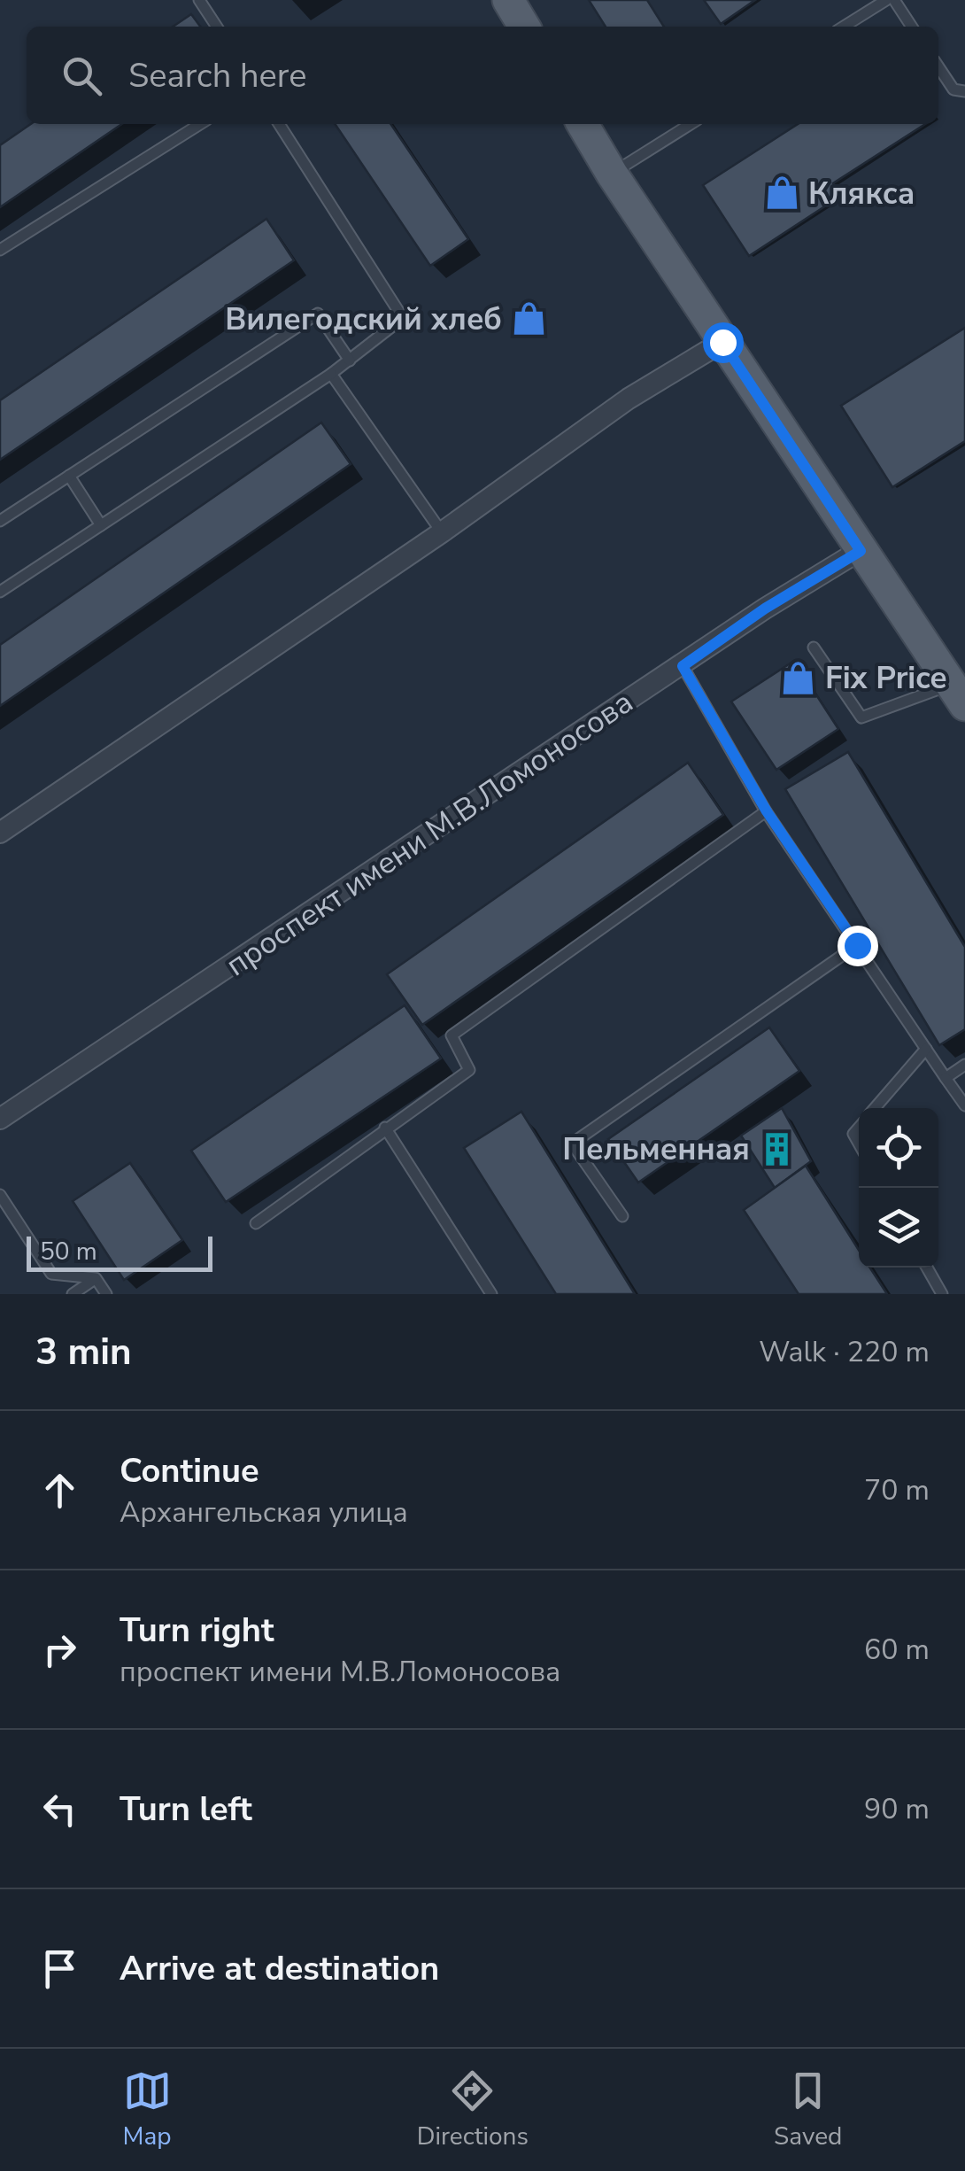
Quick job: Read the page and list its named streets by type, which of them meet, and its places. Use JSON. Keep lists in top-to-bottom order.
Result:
{
  "streets": {
    "street": ["проспект имени М.В.Ломоносова"]
  },
  "places": {
    "shop": ["Клякса", "Вилегодский хлеб", "Fix Price"],
    "building": ["Пельменная"]
  },
  "scale_bar": "50 m",
  "page": {
    "search": "Search here",
    "scale": "50 m",
    "heading": ["3 min", "Walk · 220 m"],
    "list": [
      ["Continue", "Архангельская улица", "70 m"],
      ["Turn right", "проспект имени М.В.Ломоносова", "60 m"],
      ["Turn left", "90 m"],
      "Arrive at destination"
    ],
    "nav": ["Map", "Directions", "Saved"]
  }
}
